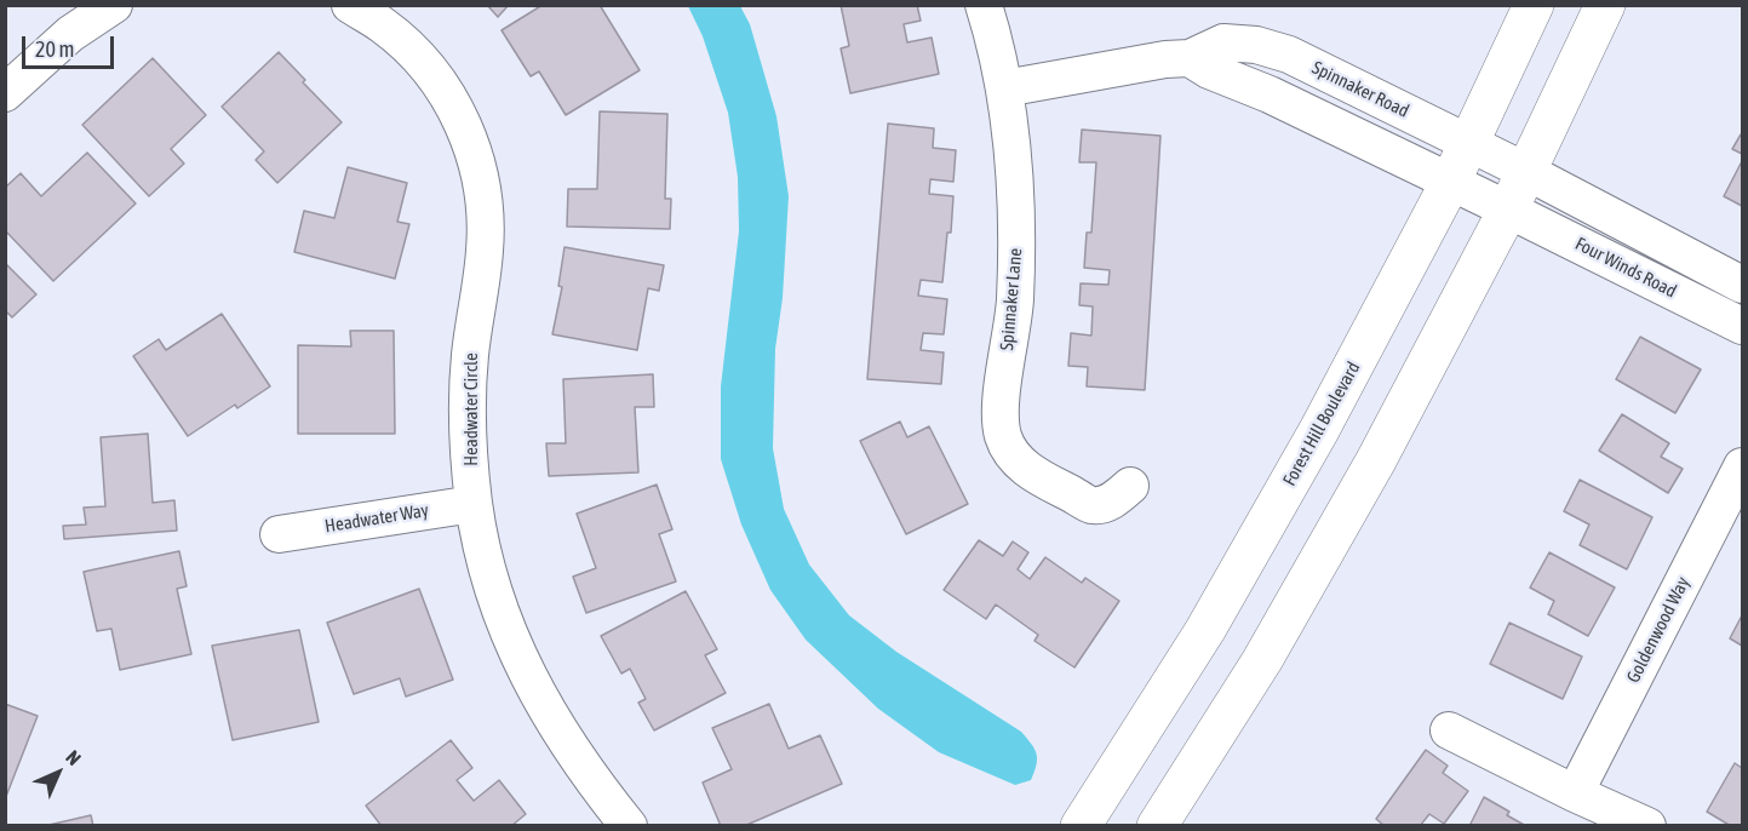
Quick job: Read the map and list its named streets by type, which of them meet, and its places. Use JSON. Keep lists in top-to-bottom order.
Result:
{
  "streets": {
    "main road": ["Forest Hill Boulevard"],
    "street": [
      "Spinnaker Road",
      "Four Winds Road",
      "Spinnaker Lane",
      "Headwater Circle",
      "Headwater Way",
      "Goldenwood Way"
    ]
  },
  "crossings": [
    ["Spinnaker Road", "Spinnaker Lane"],
    ["Spinnaker Road", "Forest Hill Boulevard"],
    ["Headwater Circle", "Headwater Way"]
  ],
  "scale_bar": "20 m",
  "north": "top right"
}
